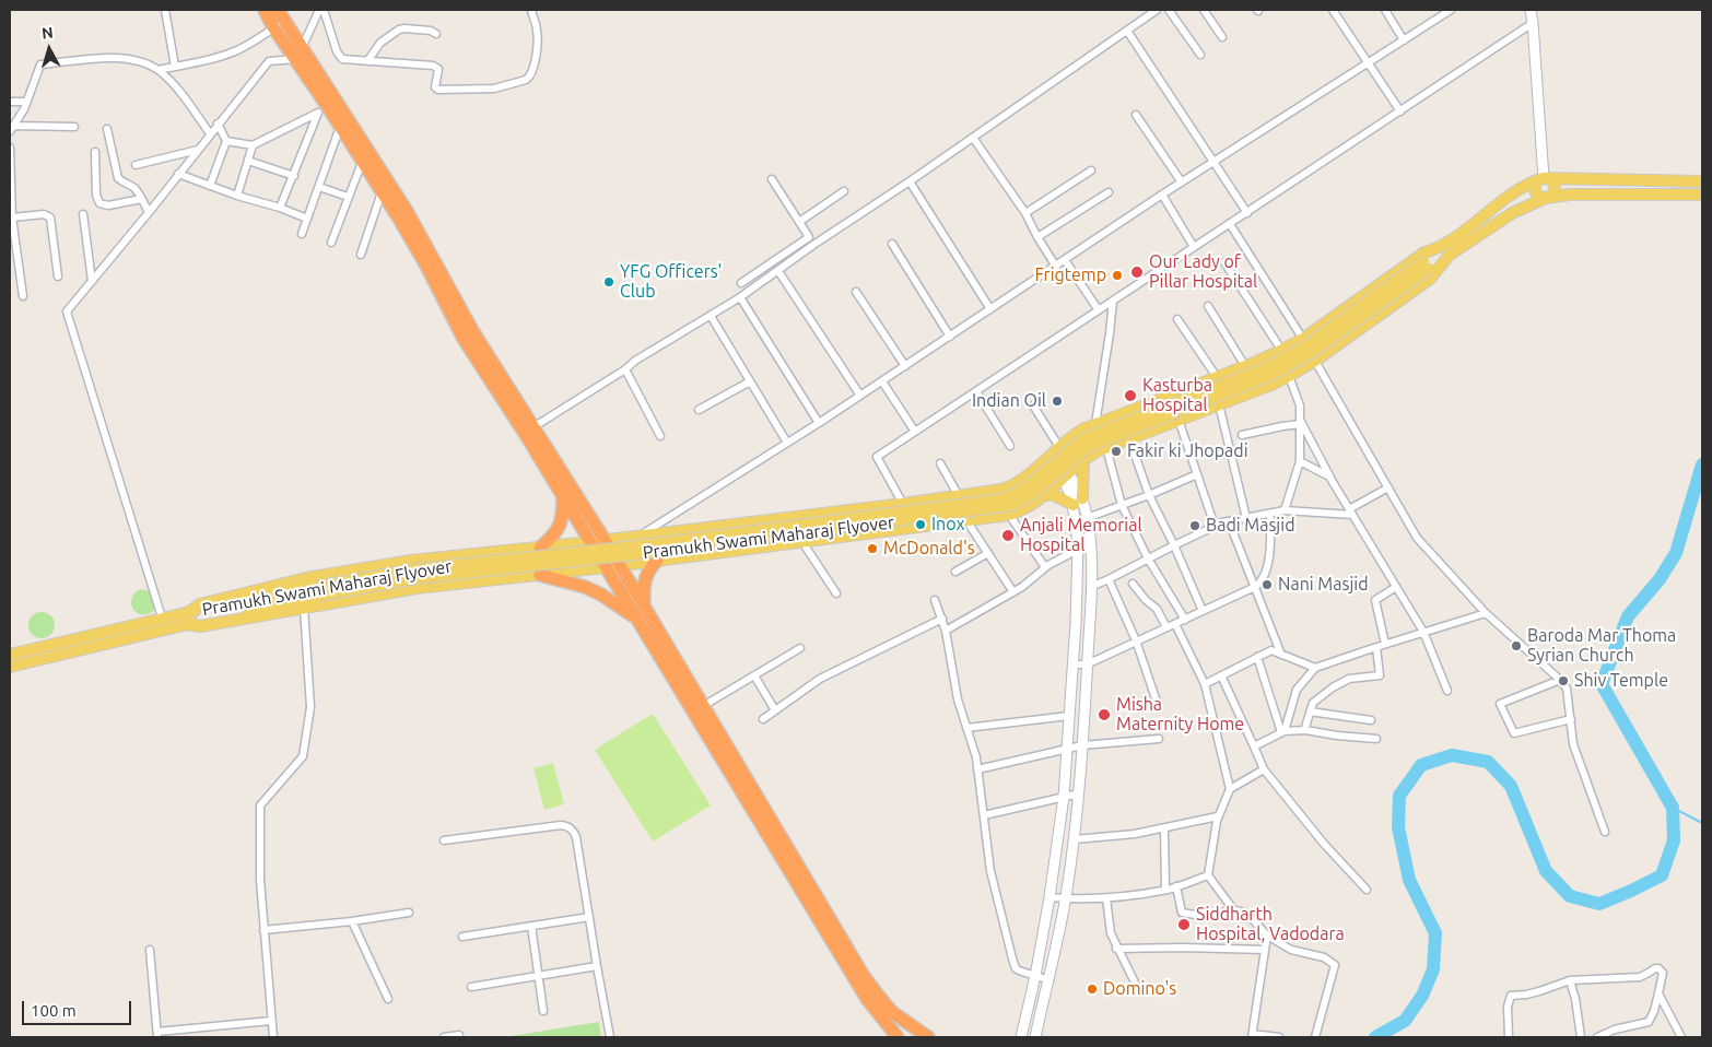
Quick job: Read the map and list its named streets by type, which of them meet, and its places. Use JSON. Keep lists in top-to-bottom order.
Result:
{
  "streets": {
    "main road": ["Pramukh Swami Maharaj Flyover"]
  },
  "places": [
    "Our Lady of Pillar Hospital",
    "Frigtemp",
    "YFG Officers' Club",
    "Kasturba Hospital",
    "Indian Oil",
    "Fakir ki Jhopadi",
    "Inox",
    "Badi Masjid",
    "Anjali Memorial Hospital",
    "McDonald's",
    "Nani Masjid",
    "Baroda Mar Thoma Syrian Church",
    "Shiv Temple",
    "Misha Maternity Home",
    "Siddharth Hospital, Vadodara",
    "Domino's"
  ],
  "scale_bar": "100 m",
  "north": "top"
}
